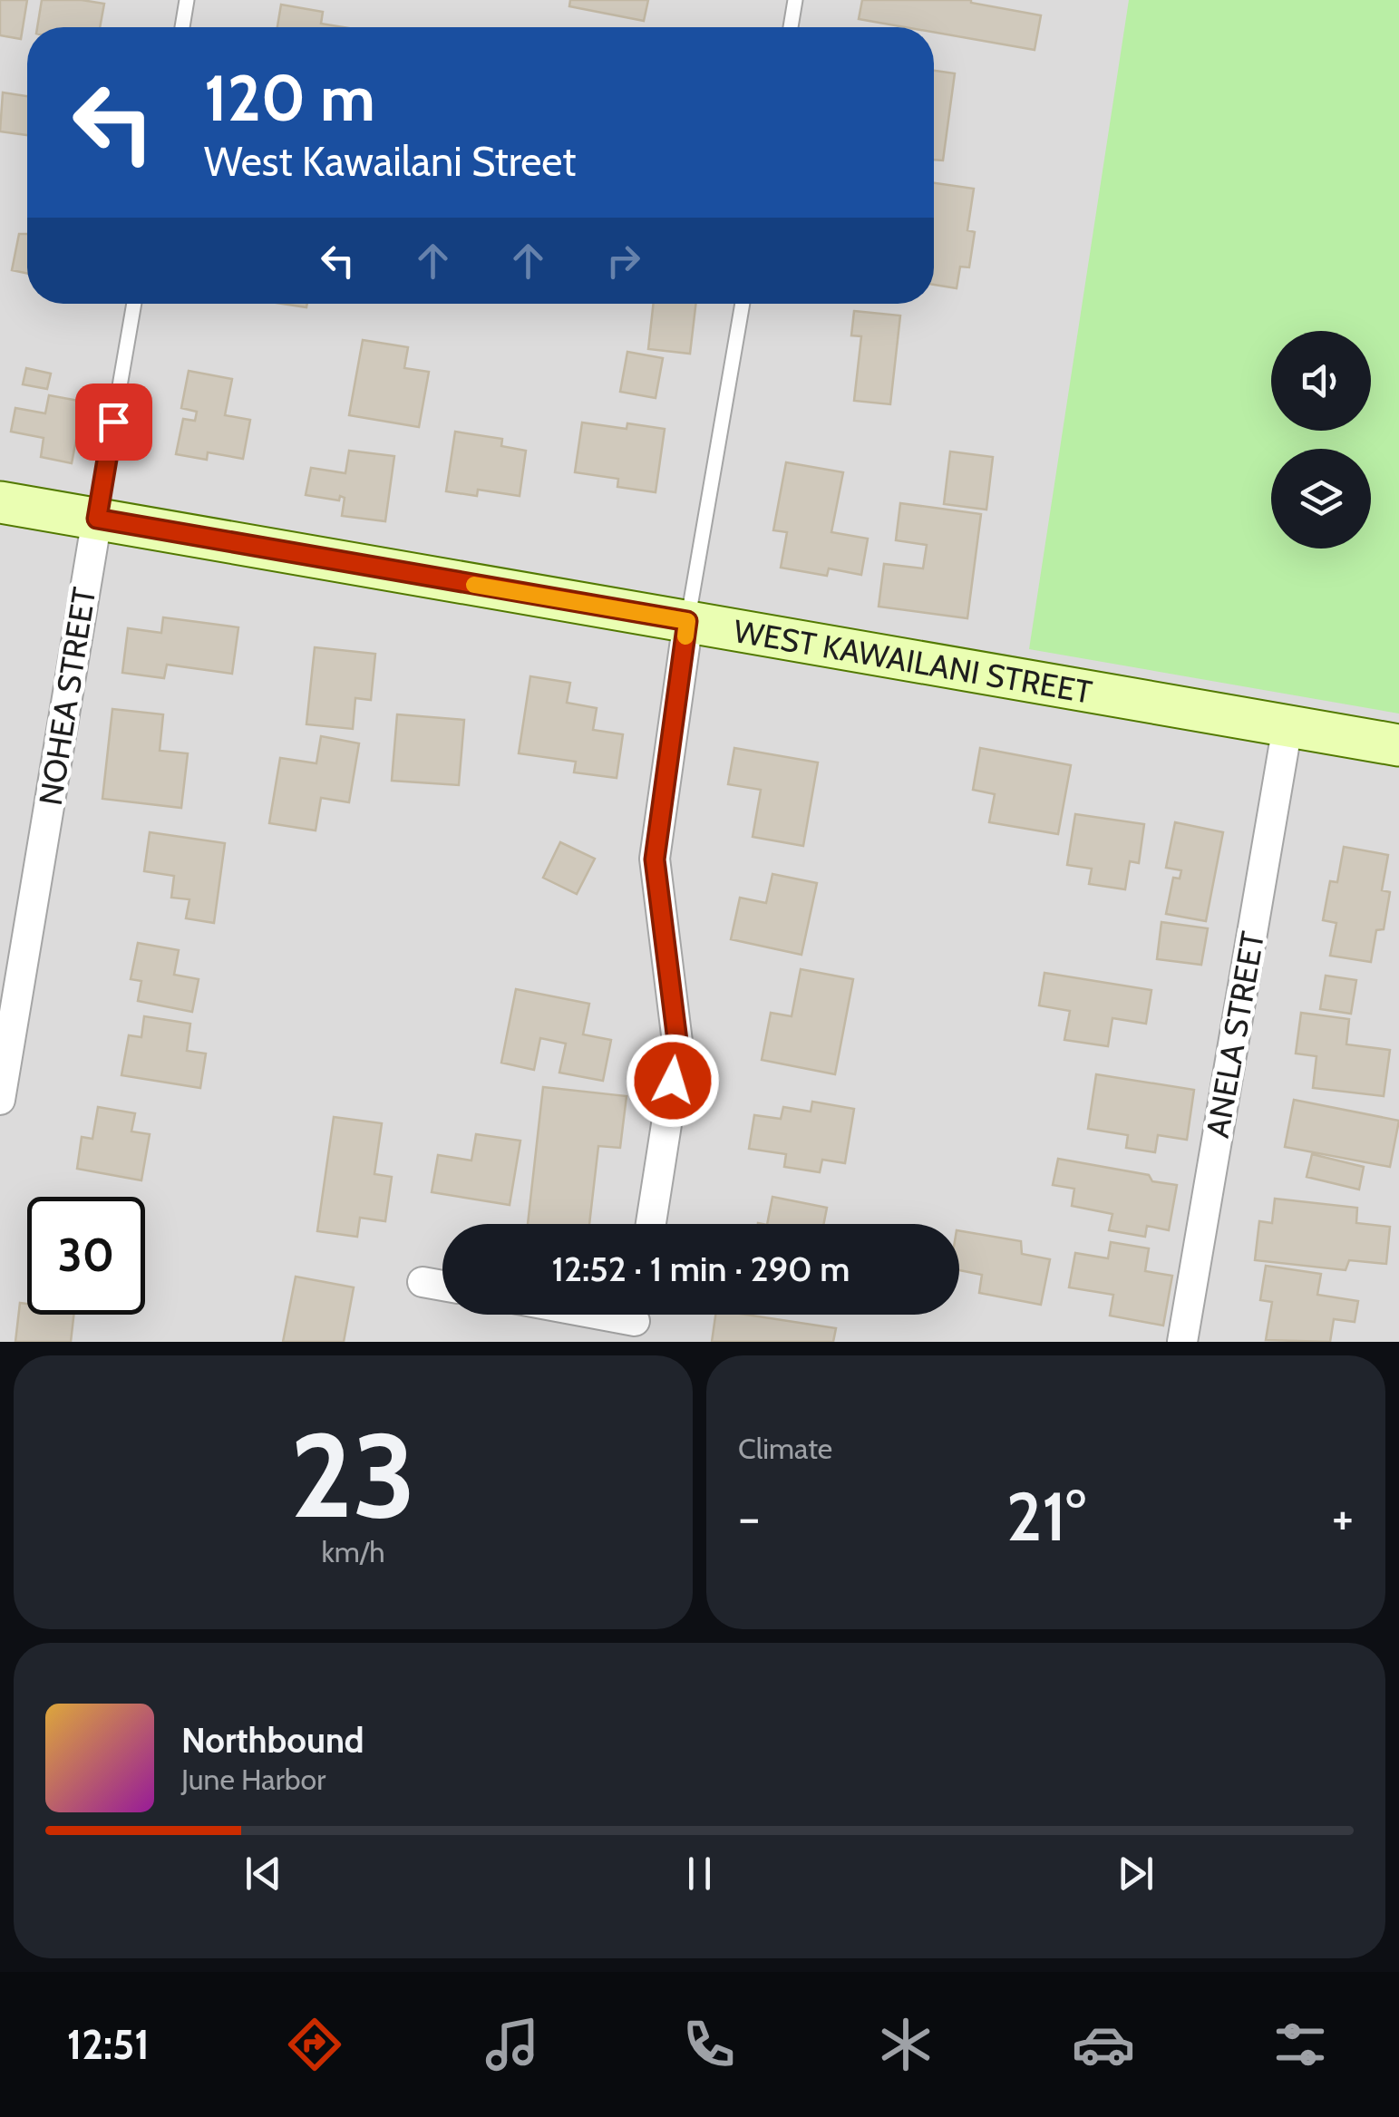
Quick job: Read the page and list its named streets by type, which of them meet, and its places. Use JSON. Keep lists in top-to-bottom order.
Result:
{
  "streets": {
    "street": ["WEST KAWAILANI STREET", "NOHEA STREET", "ANELA STREET"]
  },
  "crossings": [
    ["WEST KAWAILANI STREET", "NOHEA STREET"],
    ["WEST KAWAILANI STREET", "ANELA STREET"]
  ],
  "page": {
    "turn": ["120 m", "West Kawailani Street"],
    "limit": "30",
    "trip": "12:52 · 1 min · 290 m",
    "tile": [
      ["23", "km/h"],
      "Climate"
    ],
    "heat": ["−", "21°", "+"],
    "song": ["Northbound", "June Harbor"],
    "tabs": "12:51"
  }
}
